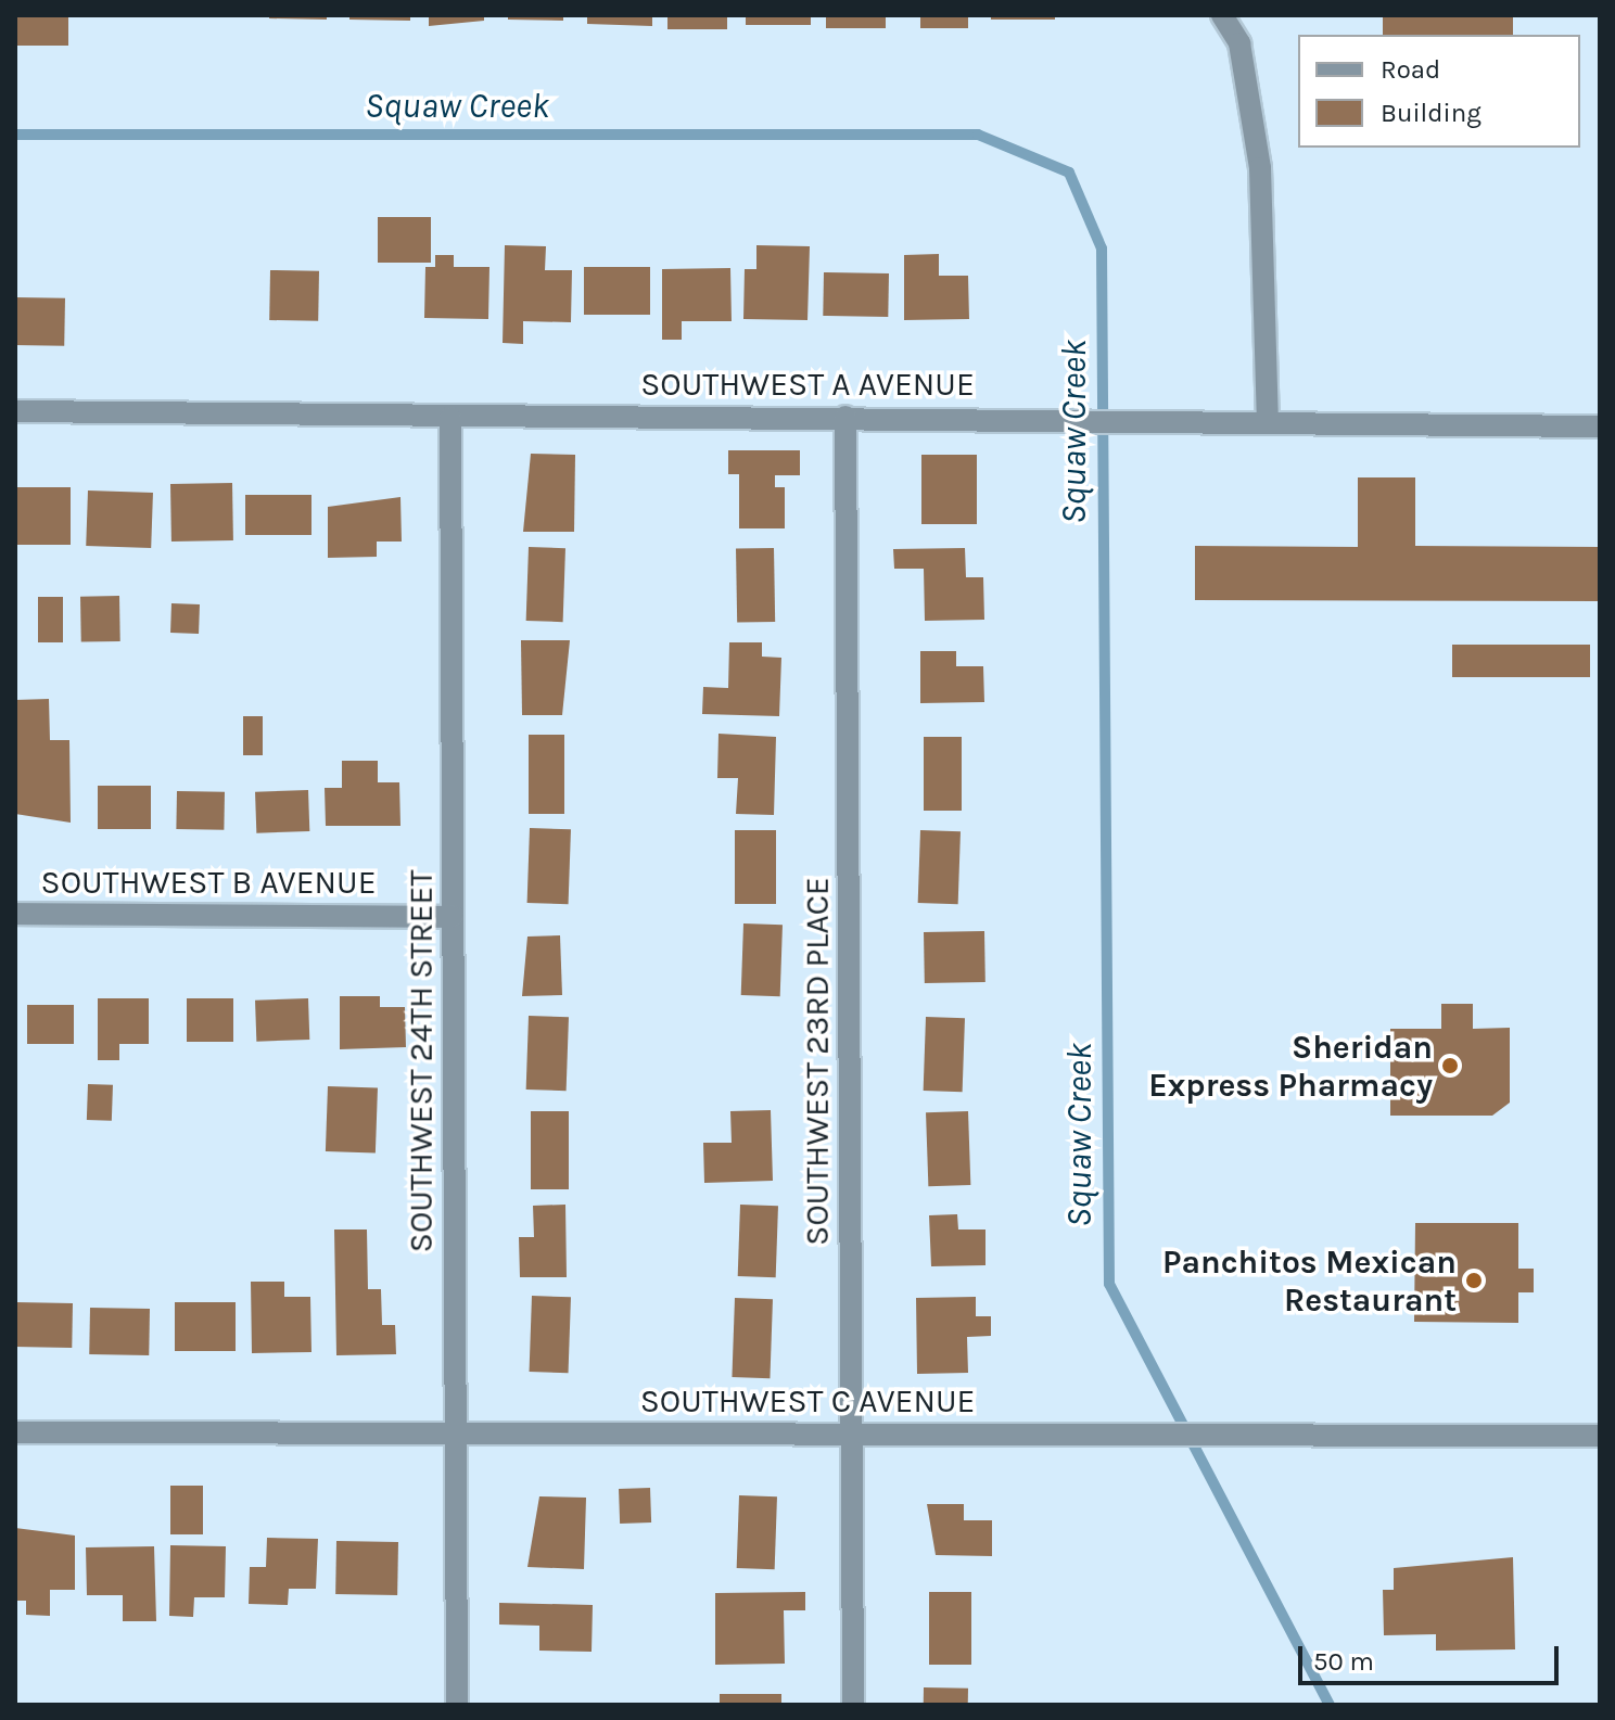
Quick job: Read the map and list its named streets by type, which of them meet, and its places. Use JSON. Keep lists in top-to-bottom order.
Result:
{
  "streets": {
    "street": [
      "SOUTHWEST A AVENUE",
      "SOUTHWEST B AVENUE",
      "SOUTHWEST 24TH STREET",
      "SOUTHWEST 23RD PLACE",
      "SOUTHWEST C AVENUE"
    ]
  },
  "crossings": [
    ["SOUTHWEST A AVENUE", "SOUTHWEST 24TH STREET"],
    ["SOUTHWEST A AVENUE", "SOUTHWEST 23RD PLACE"],
    ["SOUTHWEST B AVENUE", "SOUTHWEST 24TH STREET"],
    ["SOUTHWEST 24TH STREET", "SOUTHWEST C AVENUE"],
    ["SOUTHWEST 23RD PLACE", "SOUTHWEST C AVENUE"]
  ],
  "water": ["Squaw Creek"],
  "places": ["Sheridan Express Pharmacy", "Panchitos Mexican Restaurant"],
  "legend": ["Road", "Building"],
  "scale_bar": "50 m"
}
